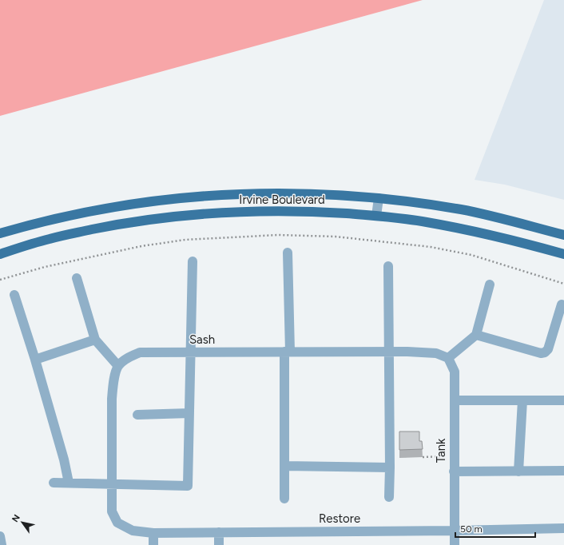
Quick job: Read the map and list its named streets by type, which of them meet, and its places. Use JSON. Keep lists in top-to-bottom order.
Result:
{
  "streets": {
    "main road": ["Irvine Boulevard"],
    "street": ["Sash", "Tank", "Restore"]
  },
  "crossings": [
    ["Sash", "Tank"],
    ["Tank", "Restore"]
  ],
  "scale_bar": "50 m",
  "north": "top left"
}
